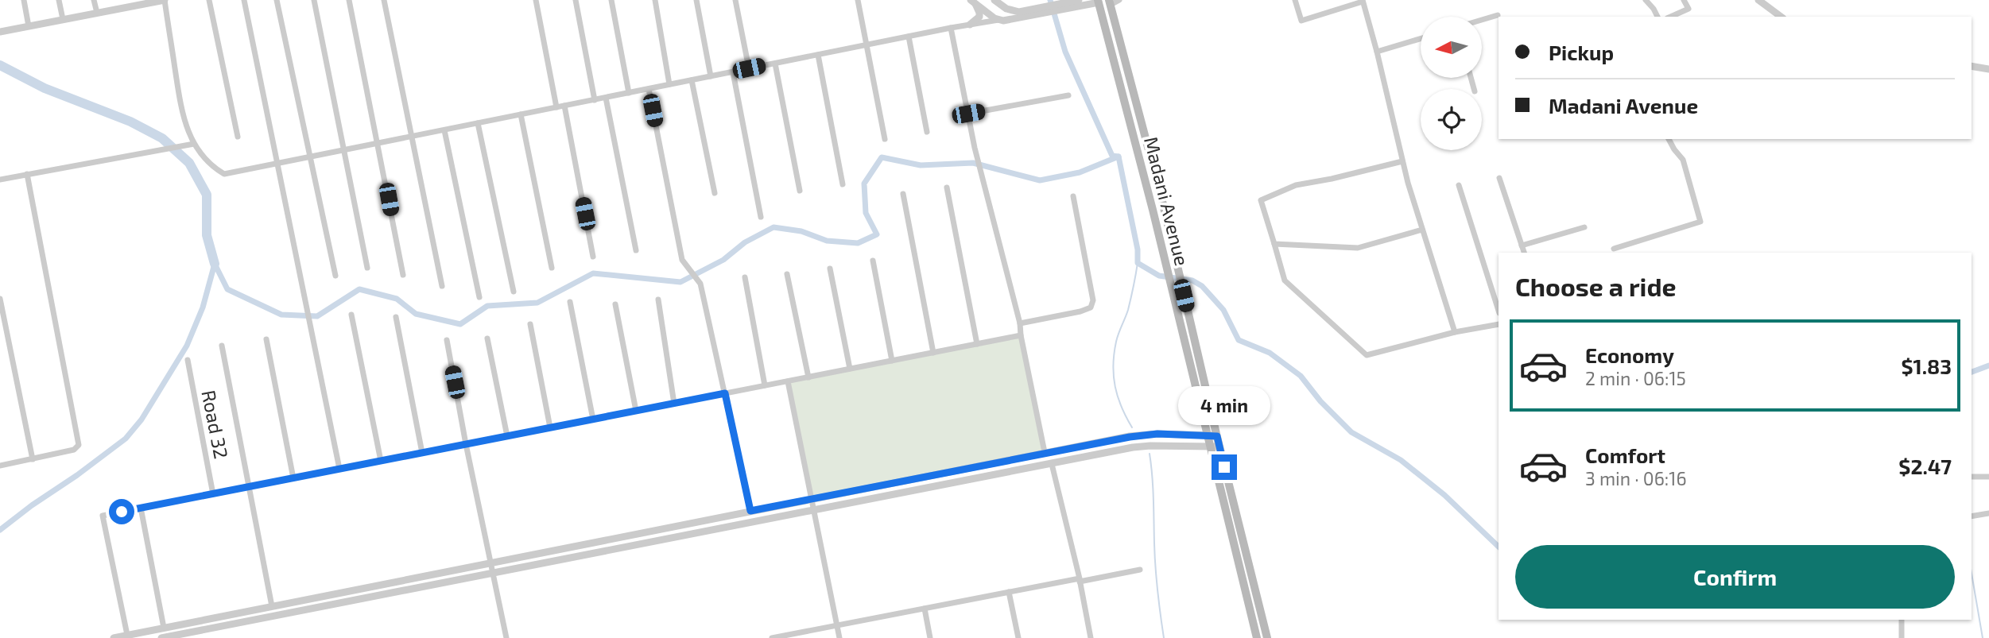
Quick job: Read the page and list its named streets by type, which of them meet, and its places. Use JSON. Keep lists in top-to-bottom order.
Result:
{
  "streets": {
    "main road": ["Madani Avenue"],
    "street": ["Road 32"]
  },
  "north": "left",
  "page": {
    "banner": ["Pickup", "Madani Avenue"],
    "heading": "Choose a ride",
    "list": [
      {
        "name": "Economy",
        "note": "2 min · 06:15",
        "value": "$1.83"
      },
      {
        "name": "Comfort",
        "note": "3 min · 06:16",
        "value": "$2.47"
      }
    ],
    "bubble": "4 min",
    "buttons": "Confirm"
  }
}
